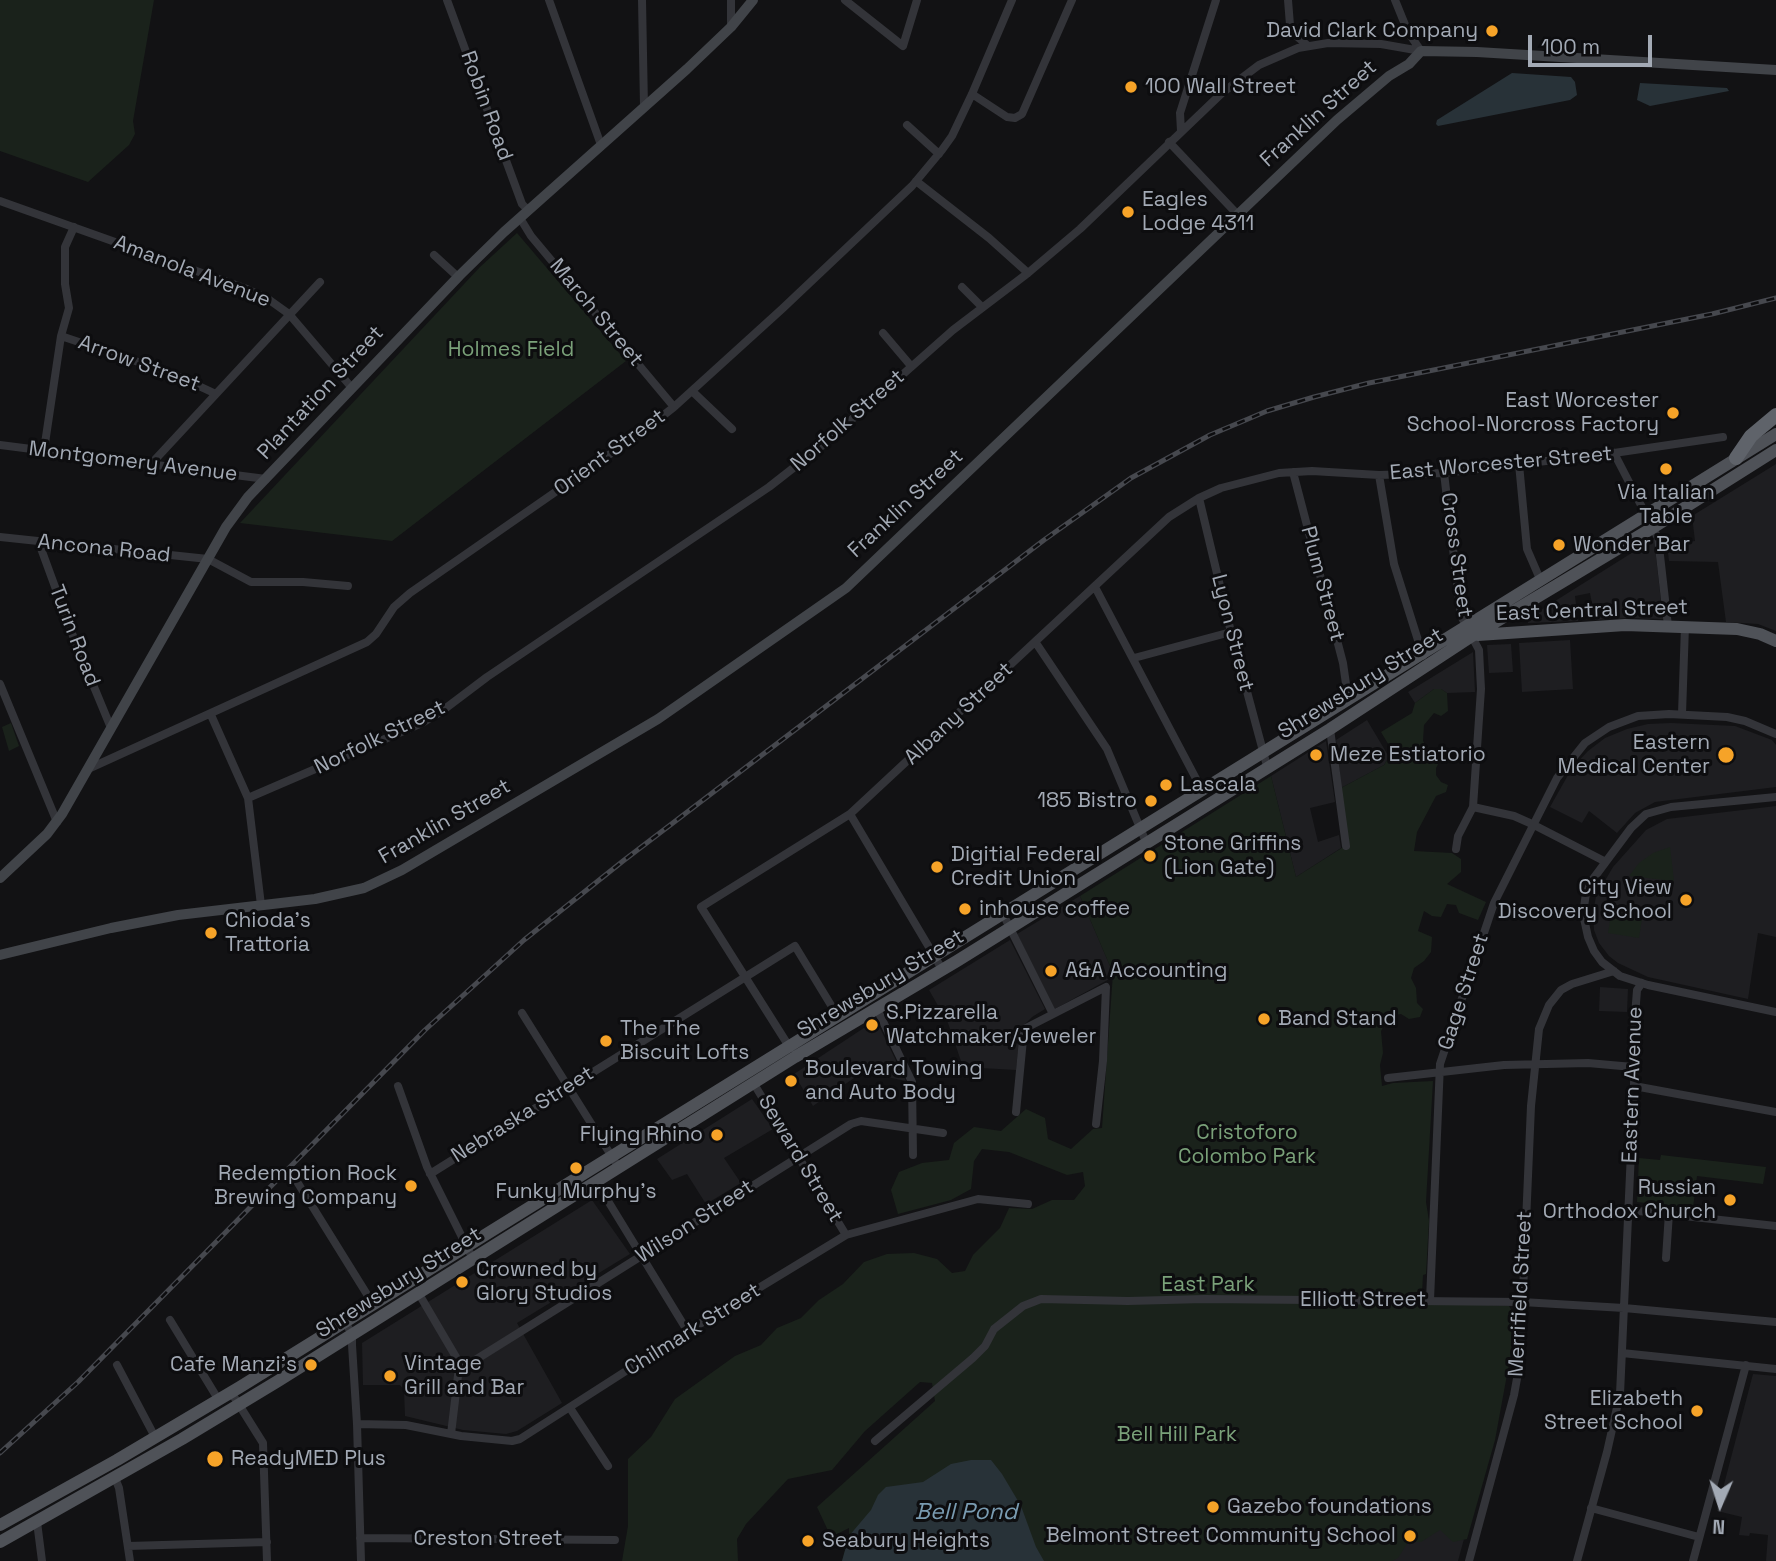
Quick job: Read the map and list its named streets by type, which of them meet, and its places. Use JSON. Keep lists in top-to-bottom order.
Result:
{
  "streets": {
    "main road": [
      "Franklin Street",
      "Plantation Street",
      "East Central Street",
      "Shrewsbury Street"
    ],
    "street": [
      "Robin Road",
      "Amanola Avenue",
      "March Street",
      "Arrow Street",
      "Norfolk Street",
      "Orient Street",
      "Montgomery Avenue",
      "East Worcester Street",
      "Ancona Road",
      "Cross Street",
      "Plum Street",
      "Lyon Street",
      "Turin Road",
      "Albany Street",
      "Gage Street",
      "Eastern Avenue",
      "Nebraska Street",
      "Seward Street",
      "Wilson Street",
      "Merrifield Street",
      "Elliott Street",
      "Chilmark Street",
      "Creston Street"
    ]
  },
  "crossings": [
    ["Robin Road", "March Street"],
    ["Robin Road", "Plantation Street"],
    ["Franklin Street", "Norfolk Street"],
    ["Amanola Avenue", "Plantation Street"],
    ["March Street", "Plantation Street"],
    ["March Street", "Orient Street"],
    ["Plantation Street", "Orient Street"],
    ["Plantation Street", "Montgomery Avenue"],
    ["Plantation Street", "Ancona Road"],
    ["Plantation Street", "Turin Road"],
    ["East Worcester Street", "Cross Street"],
    ["East Worcester Street", "Plum Street"],
    ["East Worcester Street", "Lyon Street"],
    ["East Worcester Street", "Albany Street"],
    ["Ancona Road", "Turin Road"],
    ["Cross Street", "East Central Street"],
    ["Cross Street", "Shrewsbury Street"],
    ["Plum Street", "Shrewsbury Street"],
    ["East Central Street", "Shrewsbury Street"],
    ["Lyon Street", "Shrewsbury Street"],
    ["Lyon Street", "Albany Street"],
    ["Shrewsbury Street", "Nebraska Street"],
    ["Shrewsbury Street", "Seward Street"],
    ["Albany Street", "Nebraska Street"],
    ["Gage Street", "Elliott Street"],
    ["Eastern Avenue", "Elliott Street"],
    ["Seward Street", "Wilson Street"],
    ["Seward Street", "Chilmark Street"],
    ["Merrifield Street", "Elliott Street"]
  ],
  "water": ["Bell Pond"],
  "parks": [
    "Holmes Field",
    "Cristoforo Colombo Park",
    "East Park",
    "Bell Hill Park"
  ],
  "places": [
    "David Clark Company",
    "100 Wall Street",
    "Eagles Lodge 4311",
    "East Worcester School-Norcross Factory",
    "Via Italian Table",
    "Wonder Bar",
    "Meze Estiatorio",
    "Eastern Medical Center",
    "Lascala",
    "185 Bistro",
    "Stone Griffins (Lion Gate)",
    "Digitial Federal Credit Union",
    "City View Discovery School",
    "inhouse coffee",
    "Chioda's Trattoria",
    "A&A Accounting",
    "Band Stand",
    "S.Pizzarella Watchmaker/Jeweler",
    "The The Biscuit Lofts",
    "Boulevard Towing and Auto Body",
    "Flying Rhino",
    "Funky Murphy's",
    "Redemption Rock Brewing Company",
    "Russian Orthodox Church",
    "Crowned by Glory Studios",
    "Cafe Manzi's",
    "Vintage Grill and Bar",
    "Elizabeth Street School",
    "ReadyMED Plus",
    "Gazebo foundations",
    "Belmont Street Community School",
    "Seabury Heights"
  ],
  "scale_bar": "100 m",
  "north": "bottom"
}
